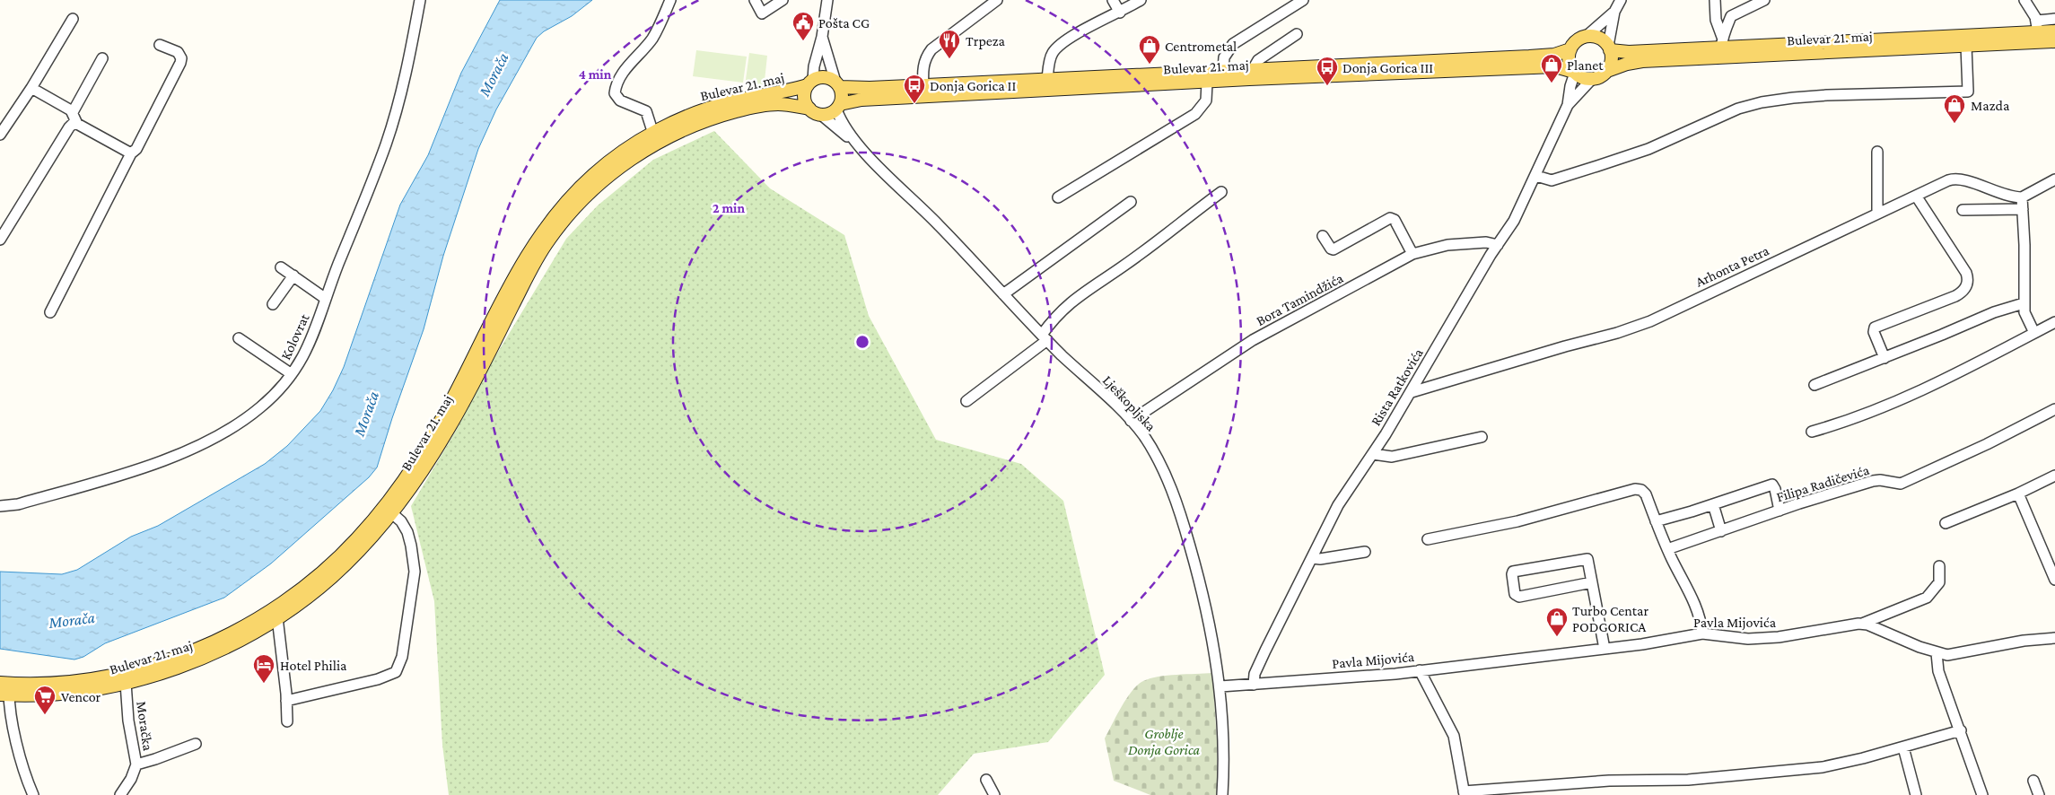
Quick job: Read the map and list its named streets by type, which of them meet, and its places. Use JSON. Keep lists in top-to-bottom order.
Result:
{
  "streets": {
    "main road": ["Bulevar 21. maj"],
    "street": [
      "Arhonta Petra",
      "Bora Tamindžića",
      "Kolovrat",
      "Rista Ratkovića",
      "Lješkopljska",
      "Filipa Radičevića",
      "Pavla Mijovića",
      "Moračka"
    ]
  },
  "crossings": [
    ["Bulevar 21. maj", "Rista Ratkovića"],
    ["Bulevar 21. maj", "Lješkopljska"],
    ["Bulevar 21. maj", "Moračka"],
    ["Arhonta Petra", "Rista Ratkovića"],
    ["Bora Tamindžića", "Rista Ratkovića"],
    ["Bora Tamindžića", "Lješkopljska"],
    ["Rista Ratkovića", "Pavla Mijovića"],
    ["Lješkopljska", "Pavla Mijovića"]
  ],
  "water": ["Morača"],
  "parks": ["Groblje Donja Gorica"],
  "places": {
    "public building": ["Pošta CG"],
    "restaurant": ["Trpeza"],
    "shop": [
      "Centrometal",
      "Planet",
      "Mazda",
      "Turbo Centar PODGORICA"
    ],
    "bus stop": ["Donja Gorica III", "Donja Gorica II"],
    "hotel": ["Hotel Philia"],
    "supermarket": ["Vencor"]
  },
  "rings": ["4 min", "2 min"]
}
